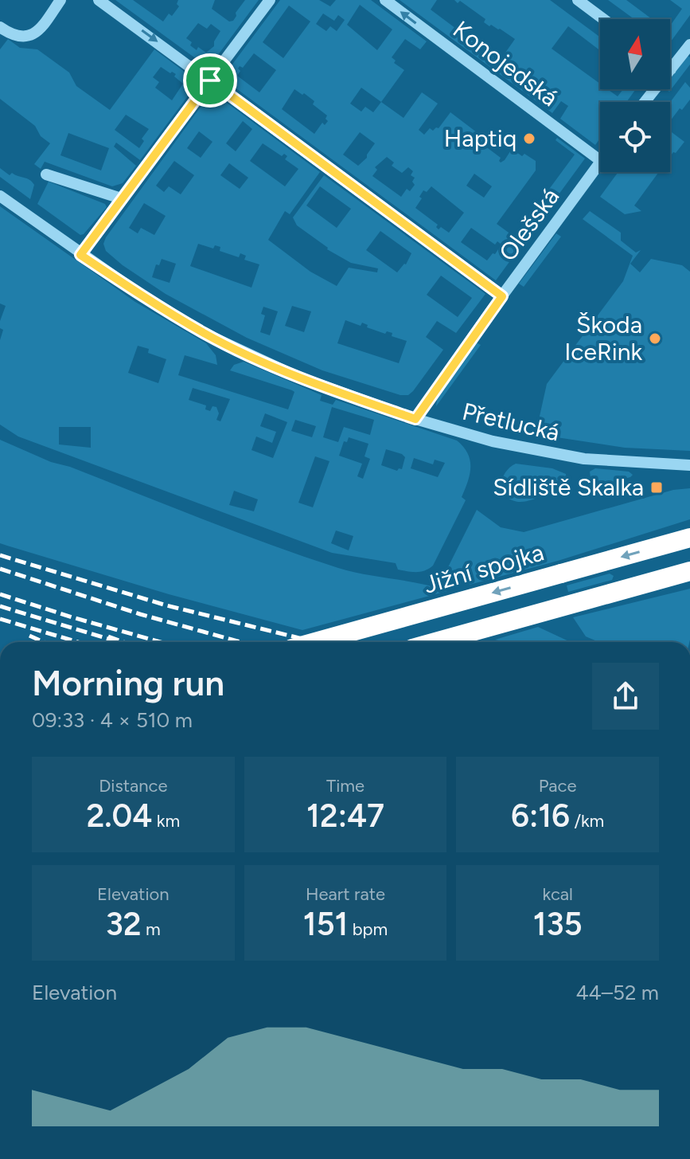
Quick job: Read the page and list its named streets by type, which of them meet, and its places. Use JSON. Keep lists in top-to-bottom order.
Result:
{
  "streets": {
    "highway": ["Jižní spojka"],
    "street": ["Konojedská", "Olešská", "Přetlucká"]
  },
  "crossings": [
    ["Olešská", "Přetlucká"]
  ],
  "one_way": ["Konojedská"],
  "places": {
    "other": ["Haptiq", "Škoda IceRink"],
    "transit": ["Sídliště Skalka"]
  },
  "north": "top",
  "page": {
    "heading": ["Morning run", "09:33 · 4 × 510 m"],
    "stats": [
      ["Distance", "2.04 km"],
      ["Time", "12:47"],
      ["Pace", "6:16 /km"],
      ["Elevation", "32 m"],
      ["Heart rate", "151 bpm"],
      ["kcal", "135"]
    ],
    "chart": ["Elevation", "44–52 m"]
  }
}
